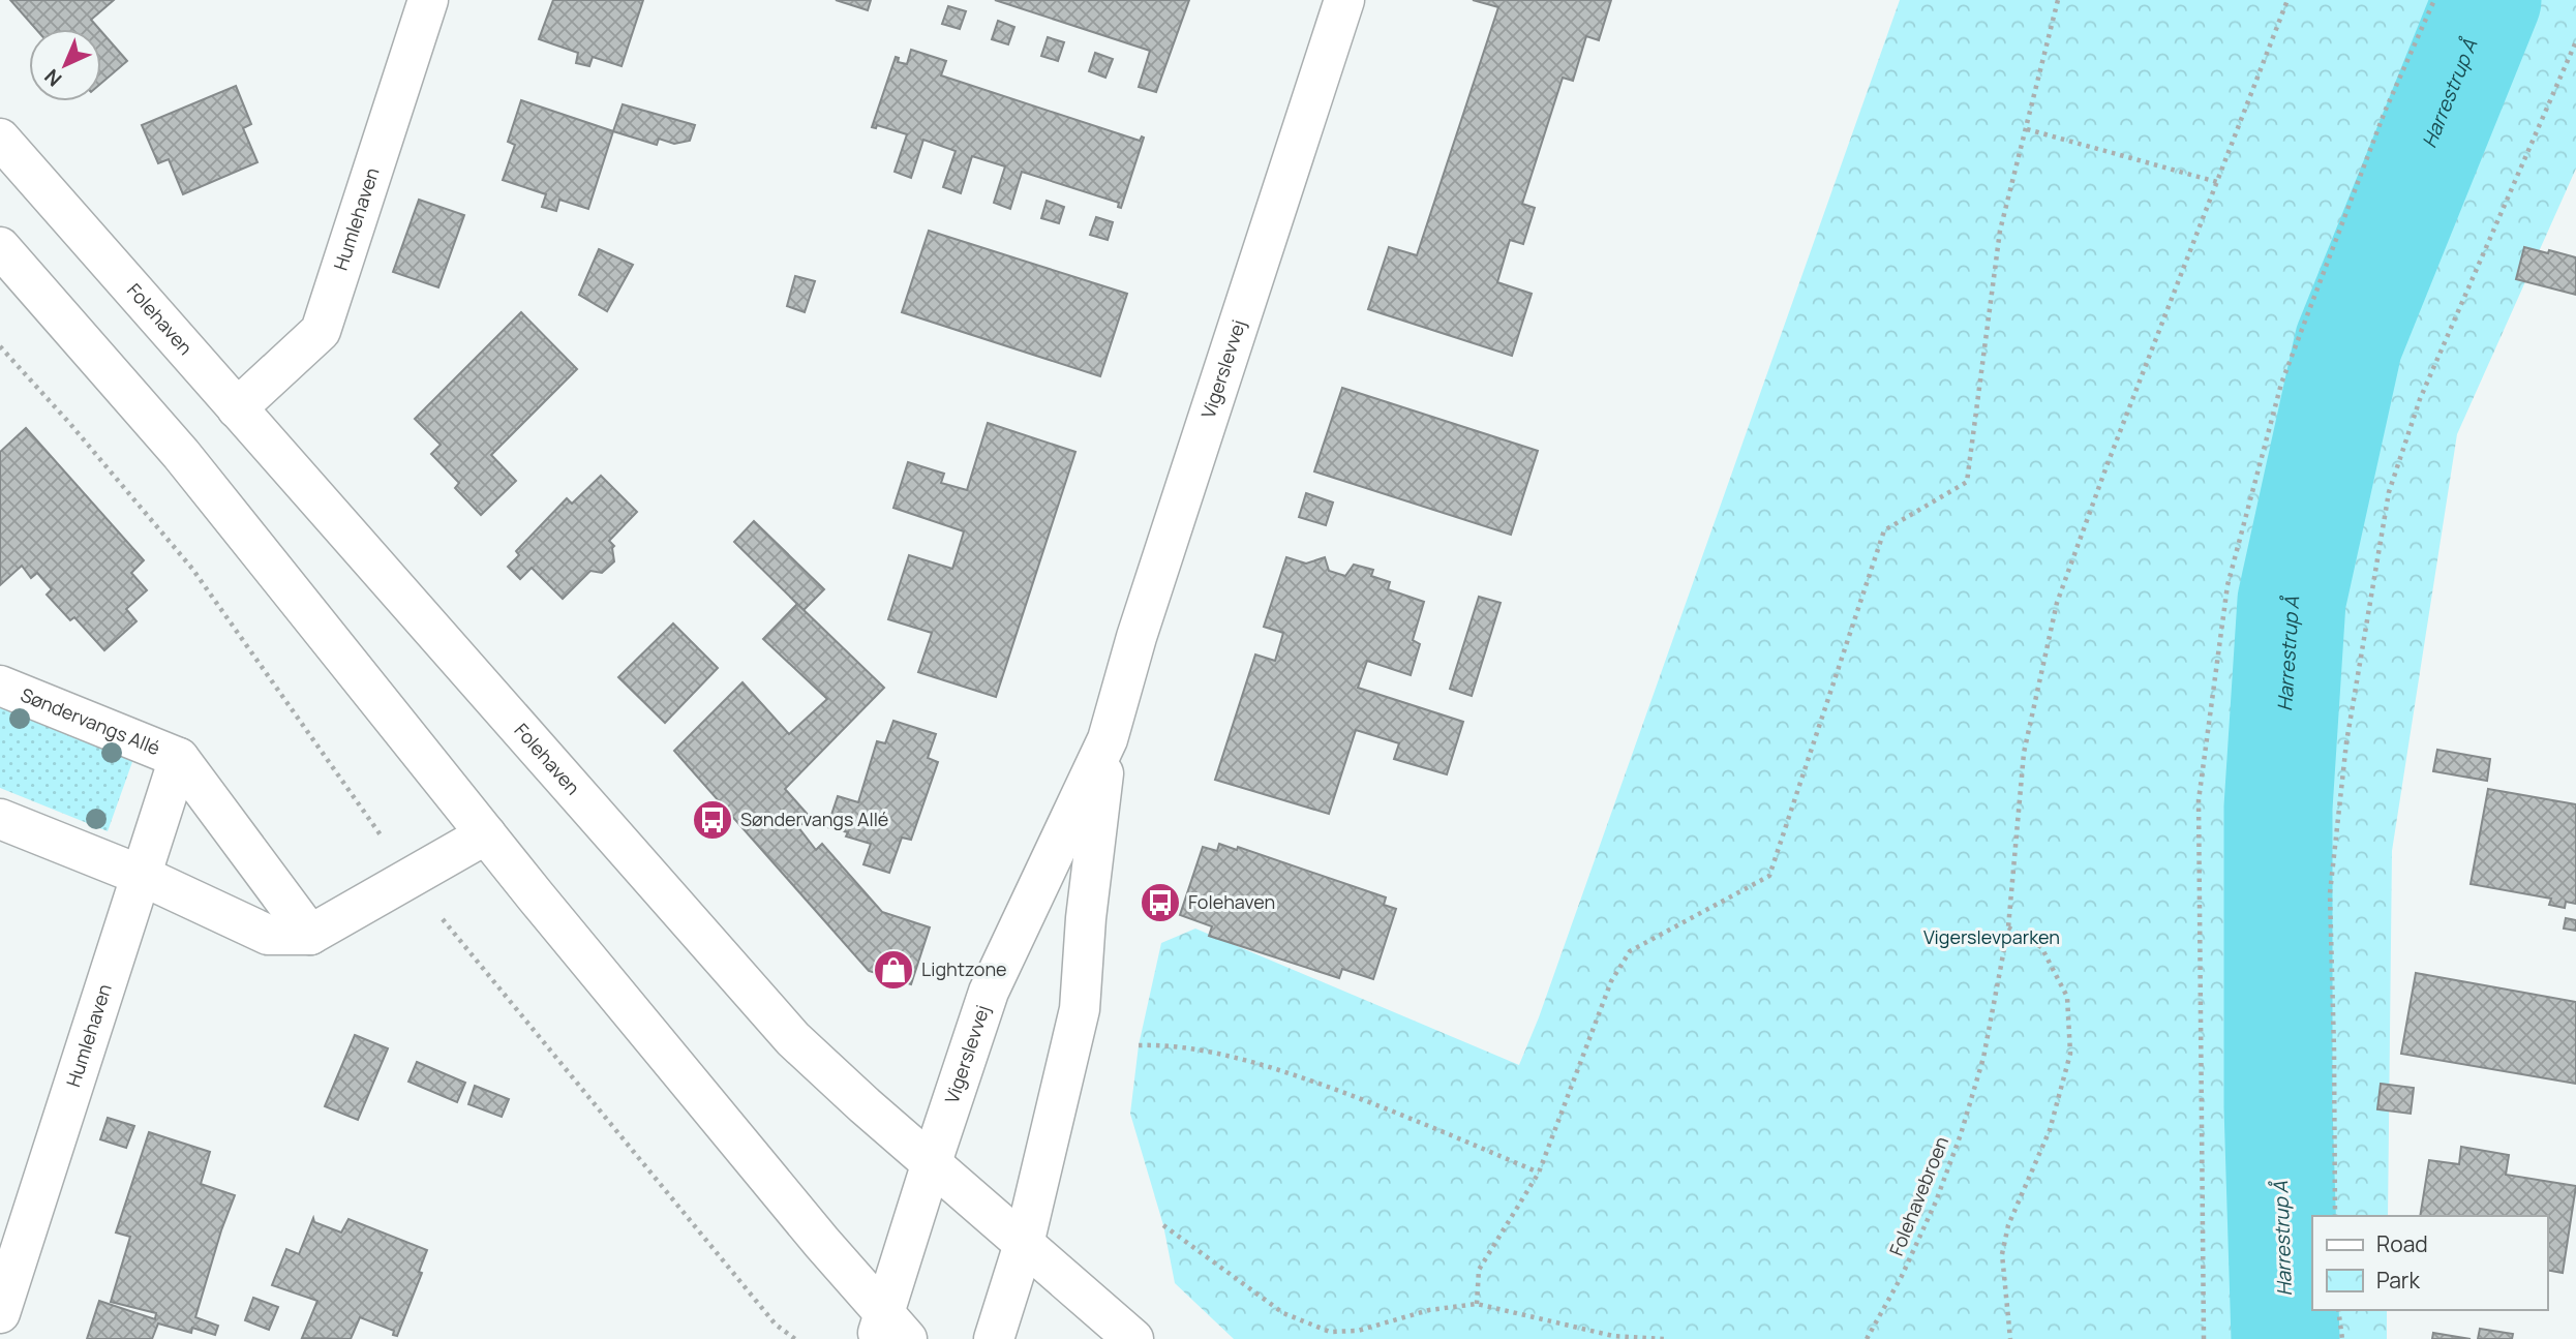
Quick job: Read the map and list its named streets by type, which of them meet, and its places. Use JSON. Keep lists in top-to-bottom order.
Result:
{
  "streets": {
    "street": [
      "Humlehaven",
      "Folehaven",
      "Vigerslevvej",
      "Søndervangs Allé"
    ],
    "path": ["Folehavebroen"]
  },
  "crossings": [
    ["Humlehaven", "Folehaven"],
    ["Humlehaven", "Søndervangs Allé"],
    ["Folehaven", "Vigerslevvej"]
  ],
  "water": ["Harrestrup Å"],
  "parks": ["Vigerslevparken"],
  "places": {
    "bus stop": ["Søndervangs Allé", "Folehaven"],
    "shop": ["Lightzone"]
  },
  "legend": ["Road", "Park"],
  "north": "bottom left"
}
